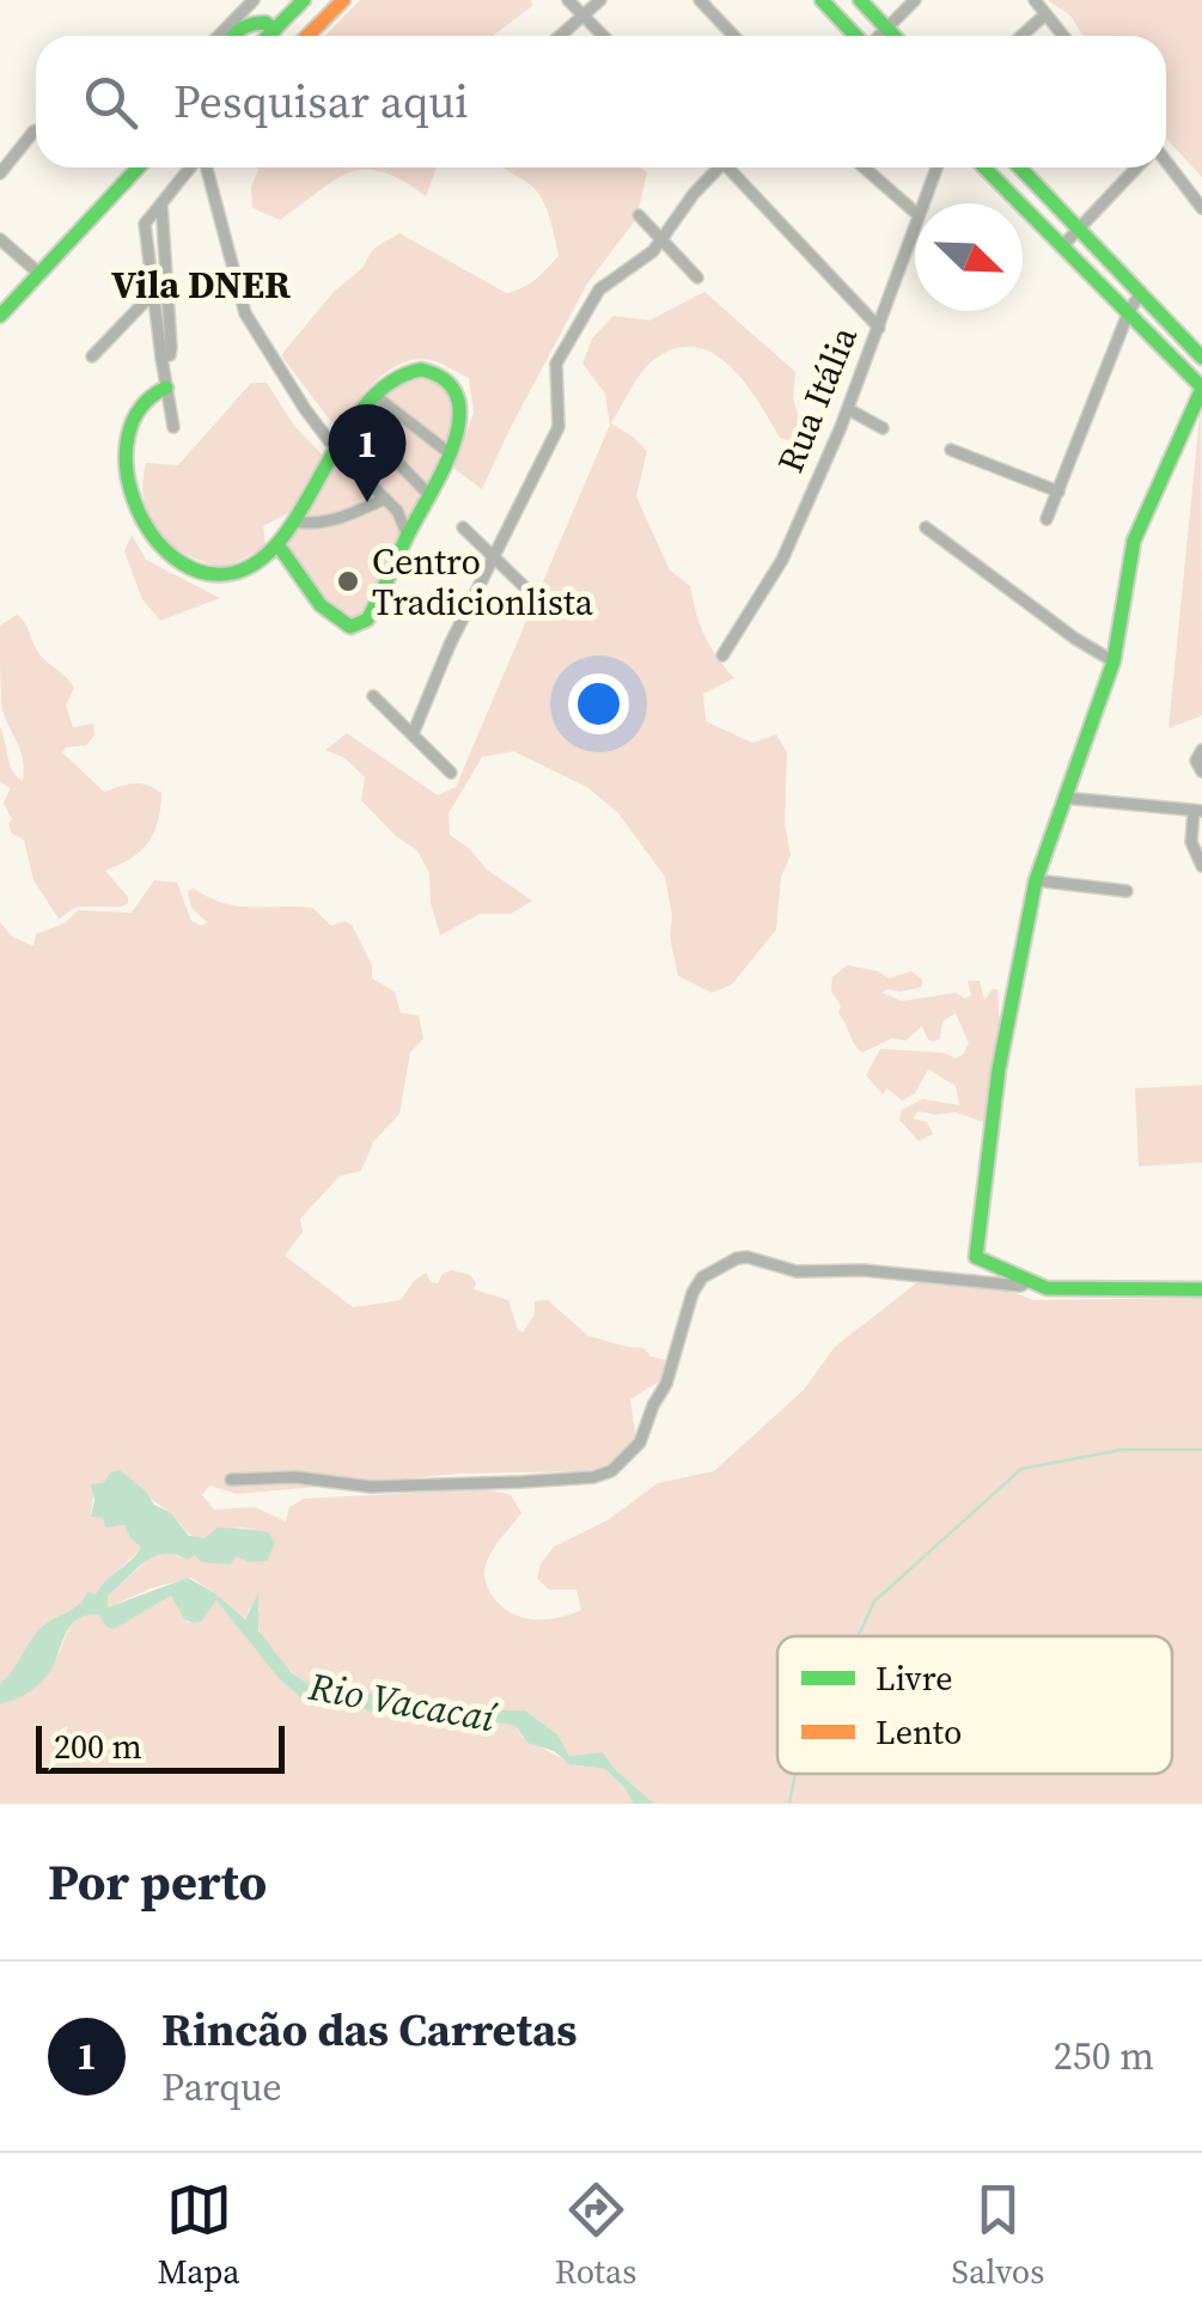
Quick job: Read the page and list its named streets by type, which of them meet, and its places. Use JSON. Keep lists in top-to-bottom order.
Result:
{
  "streets": {
    "street": ["Rua Itália"]
  },
  "districts": ["Vila DNER"],
  "water": ["Rio Vacacaí"],
  "places": ["Centro Tradicionlista"],
  "legend": ["Livre", "Lento"],
  "scale_bar": "200 m",
  "north": "bottom right",
  "page": {
    "search": "Pesquisar aqui",
    "pins": "1",
    "scale": "200 m",
    "heading": "Por perto",
    "list": [
      {
        "mark": "1",
        "name": "Rincão das Carretas",
        "note": "Parque",
        "value": "250 m"
      }
    ],
    "nav": ["Mapa", "Rotas", "Salvos"]
  }
}
